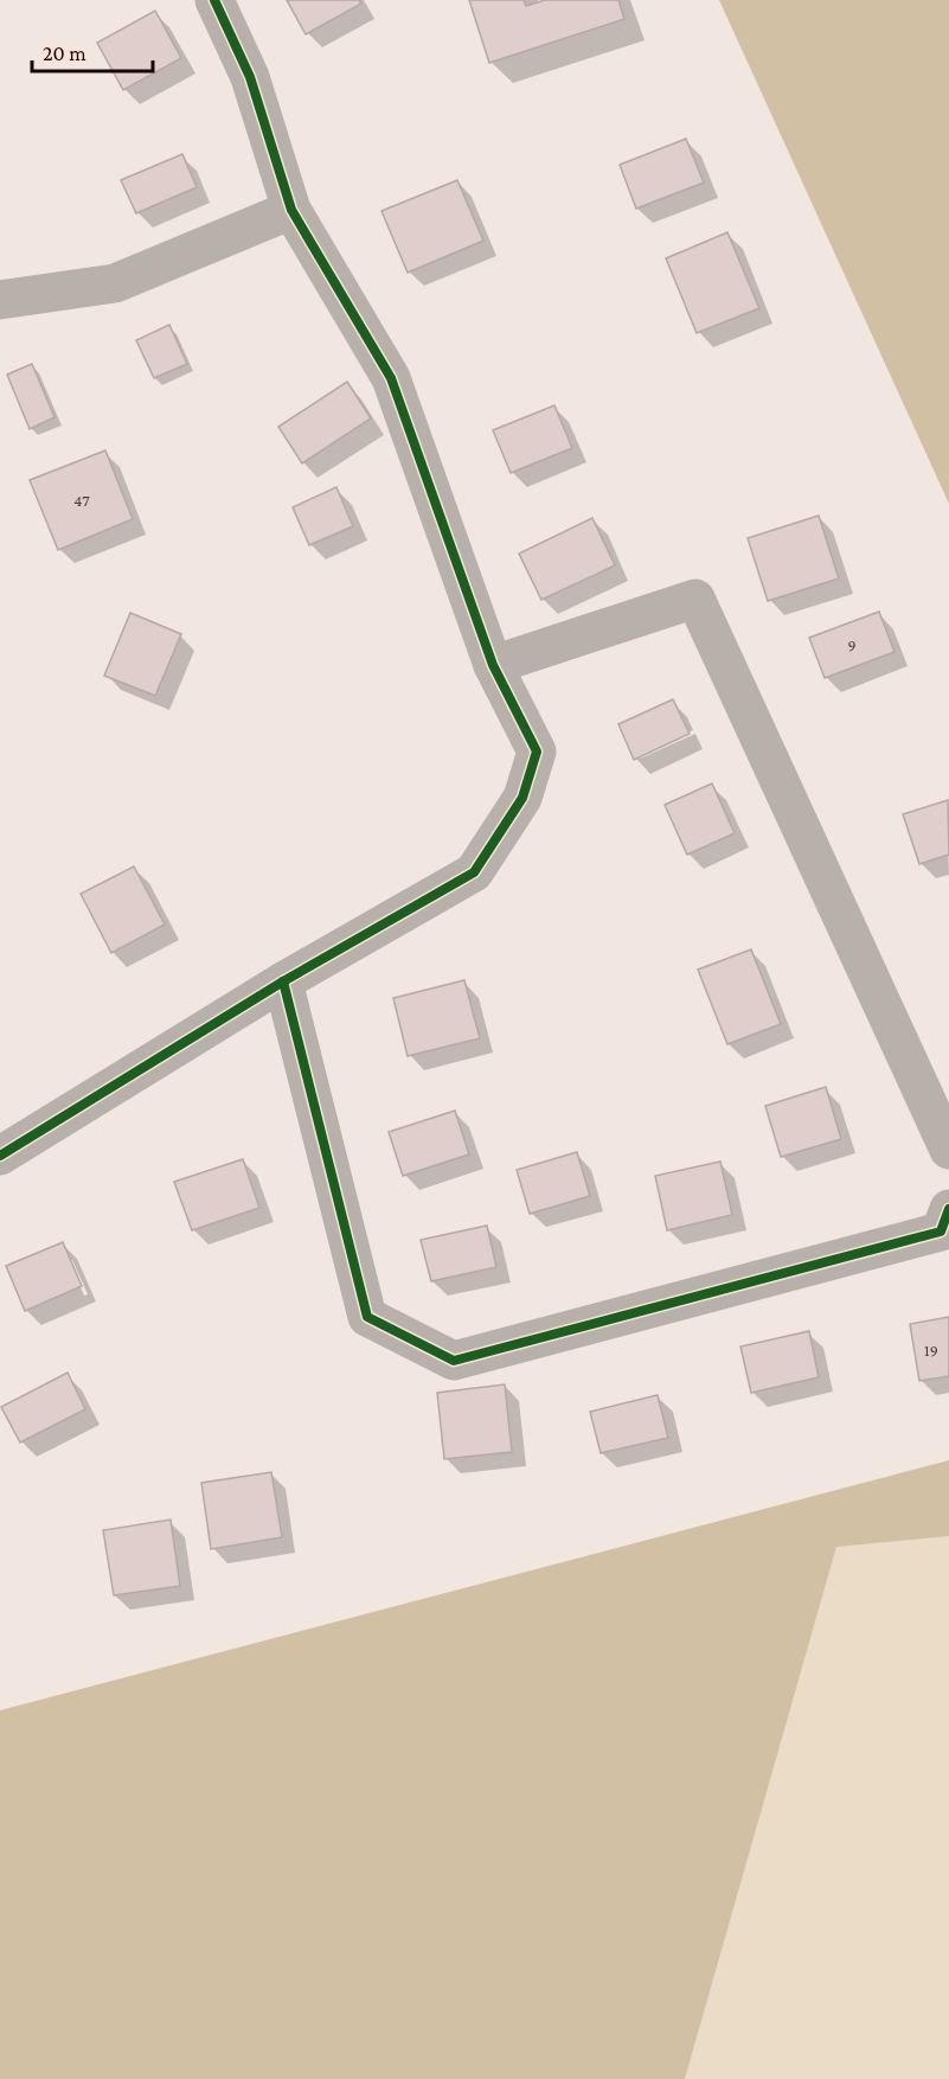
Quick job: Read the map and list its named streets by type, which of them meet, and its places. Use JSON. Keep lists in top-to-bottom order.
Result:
{
  "house_numbers": ["47", "9", "19"],
  "scale_bar": "20 m"
}
